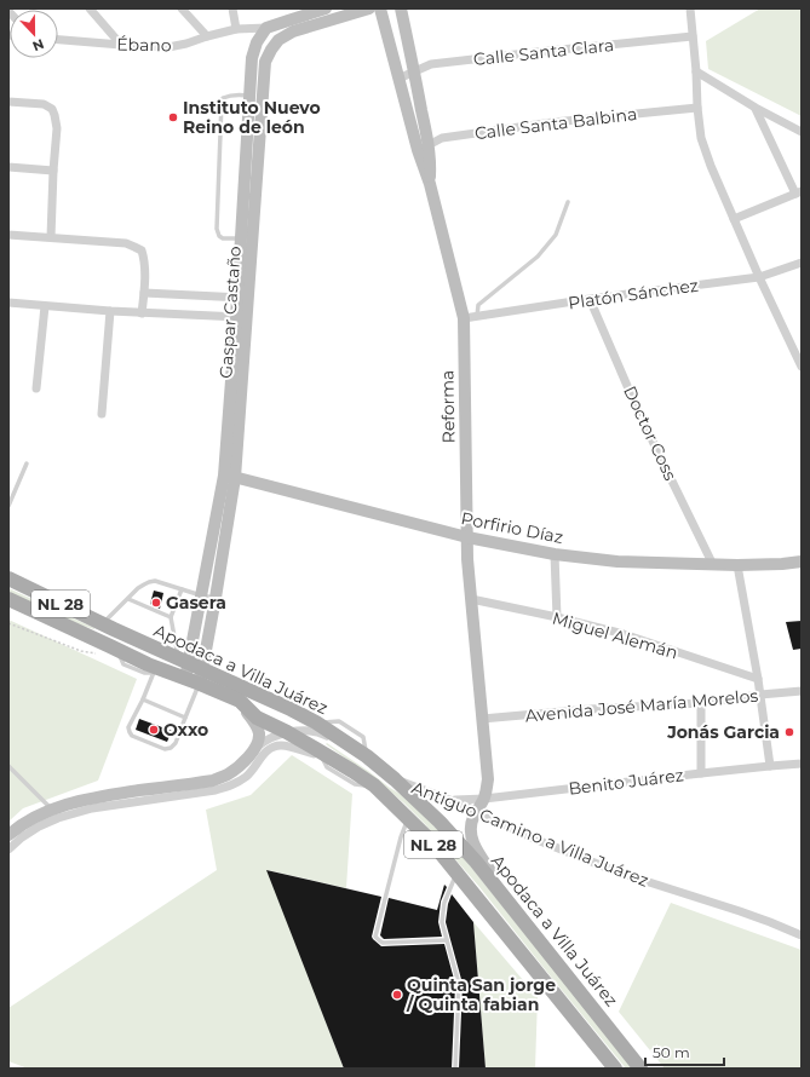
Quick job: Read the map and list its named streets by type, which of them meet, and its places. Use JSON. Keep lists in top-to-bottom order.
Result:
{
  "streets": {
    "main road": ["NL 28", "Apodaca a Villa Juárez"],
    "street": [
      "Ébano",
      "Calle Santa Clara",
      "Calle Santa Balbina",
      "Platón Sánchez",
      "Gaspar Castaño",
      "Reforma",
      "Doctor Coss",
      "Porfirio Díaz",
      "Miguel Alemán",
      "Avenida José María Morelos",
      "Benito Juárez",
      "Antiguo Camino a Villa Juárez"
    ]
  },
  "crossings": [
    ["Ébano", "Gaspar Castaño"],
    ["Calle Santa Balbina", "Reforma"],
    ["Platón Sánchez", "Reforma"],
    ["Platón Sánchez", "Doctor Coss"],
    ["Gaspar Castaño", "Porfirio Díaz"],
    ["Gaspar Castaño", "Apodaca a Villa Juárez"],
    ["Reforma", "Porfirio Díaz"],
    ["Reforma", "Miguel Alemán"],
    ["Reforma", "Avenida José María Morelos"],
    ["Reforma", "Benito Juárez"],
    ["Doctor Coss", "Porfirio Díaz"],
    ["Apodaca a Villa Juárez", "Antiguo Camino a Villa Juárez"],
    ["Benito Juárez", "Antiguo Camino a Villa Juárez"]
  ],
  "places": [
    "Instituto Nuevo Reino de león",
    "Gasera",
    "Oxxo",
    "Jonás Garcia",
    "Quinta San jorge / Quinta fabian"
  ],
  "scale_bar": "50 m",
  "north": "bottom"
}
